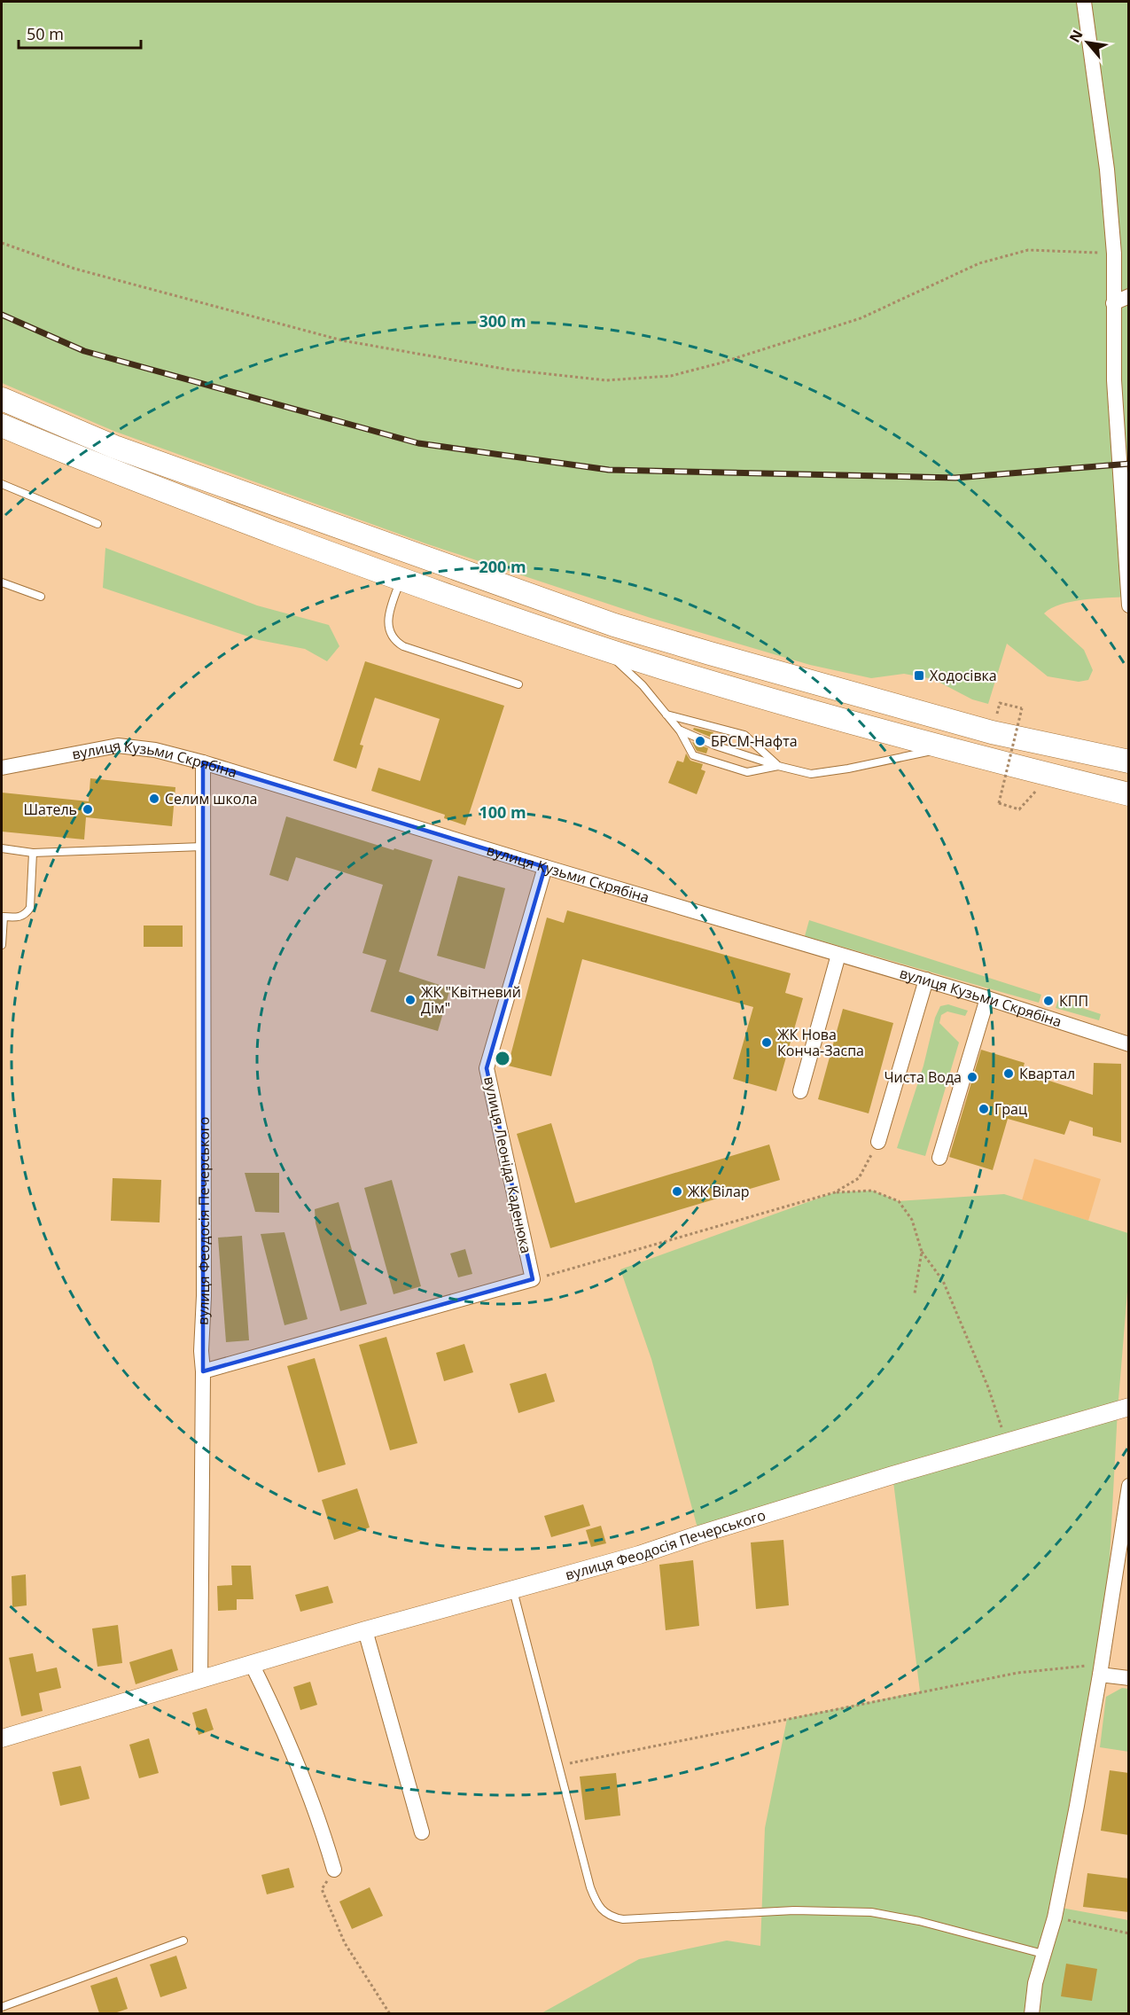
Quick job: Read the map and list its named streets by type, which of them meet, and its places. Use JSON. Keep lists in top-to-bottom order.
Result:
{
  "streets": {
    "street": ["вулиця Кузьми Скрябіна", "вулиця Леоніда Каденюка", "вулиця Феодосія Печерського"]
  },
  "crossings": [
    ["вулиця Кузьми Скрябіна", "вулиця Леоніда Каденюка"],
    ["вулиця Кузьми Скрябіна", "вулиця Феодосія Печерського"]
  ],
  "places": {
    "transit": ["Ходосівка"],
    "other": [
      "БРСМ-Нафта",
      "Селим школа",
      "Шатель",
      "ЖК \"Квітневий Дім\"",
      "КПП",
      "ЖК Нова Конча-Заспа",
      "Квартал",
      "Чиста Вода",
      "Грац",
      "ЖК Вілар"
    ]
  },
  "scale_bar": "50 m",
  "north": "top left",
  "rings": ["300 m", "200 m", "100 m"]
}
